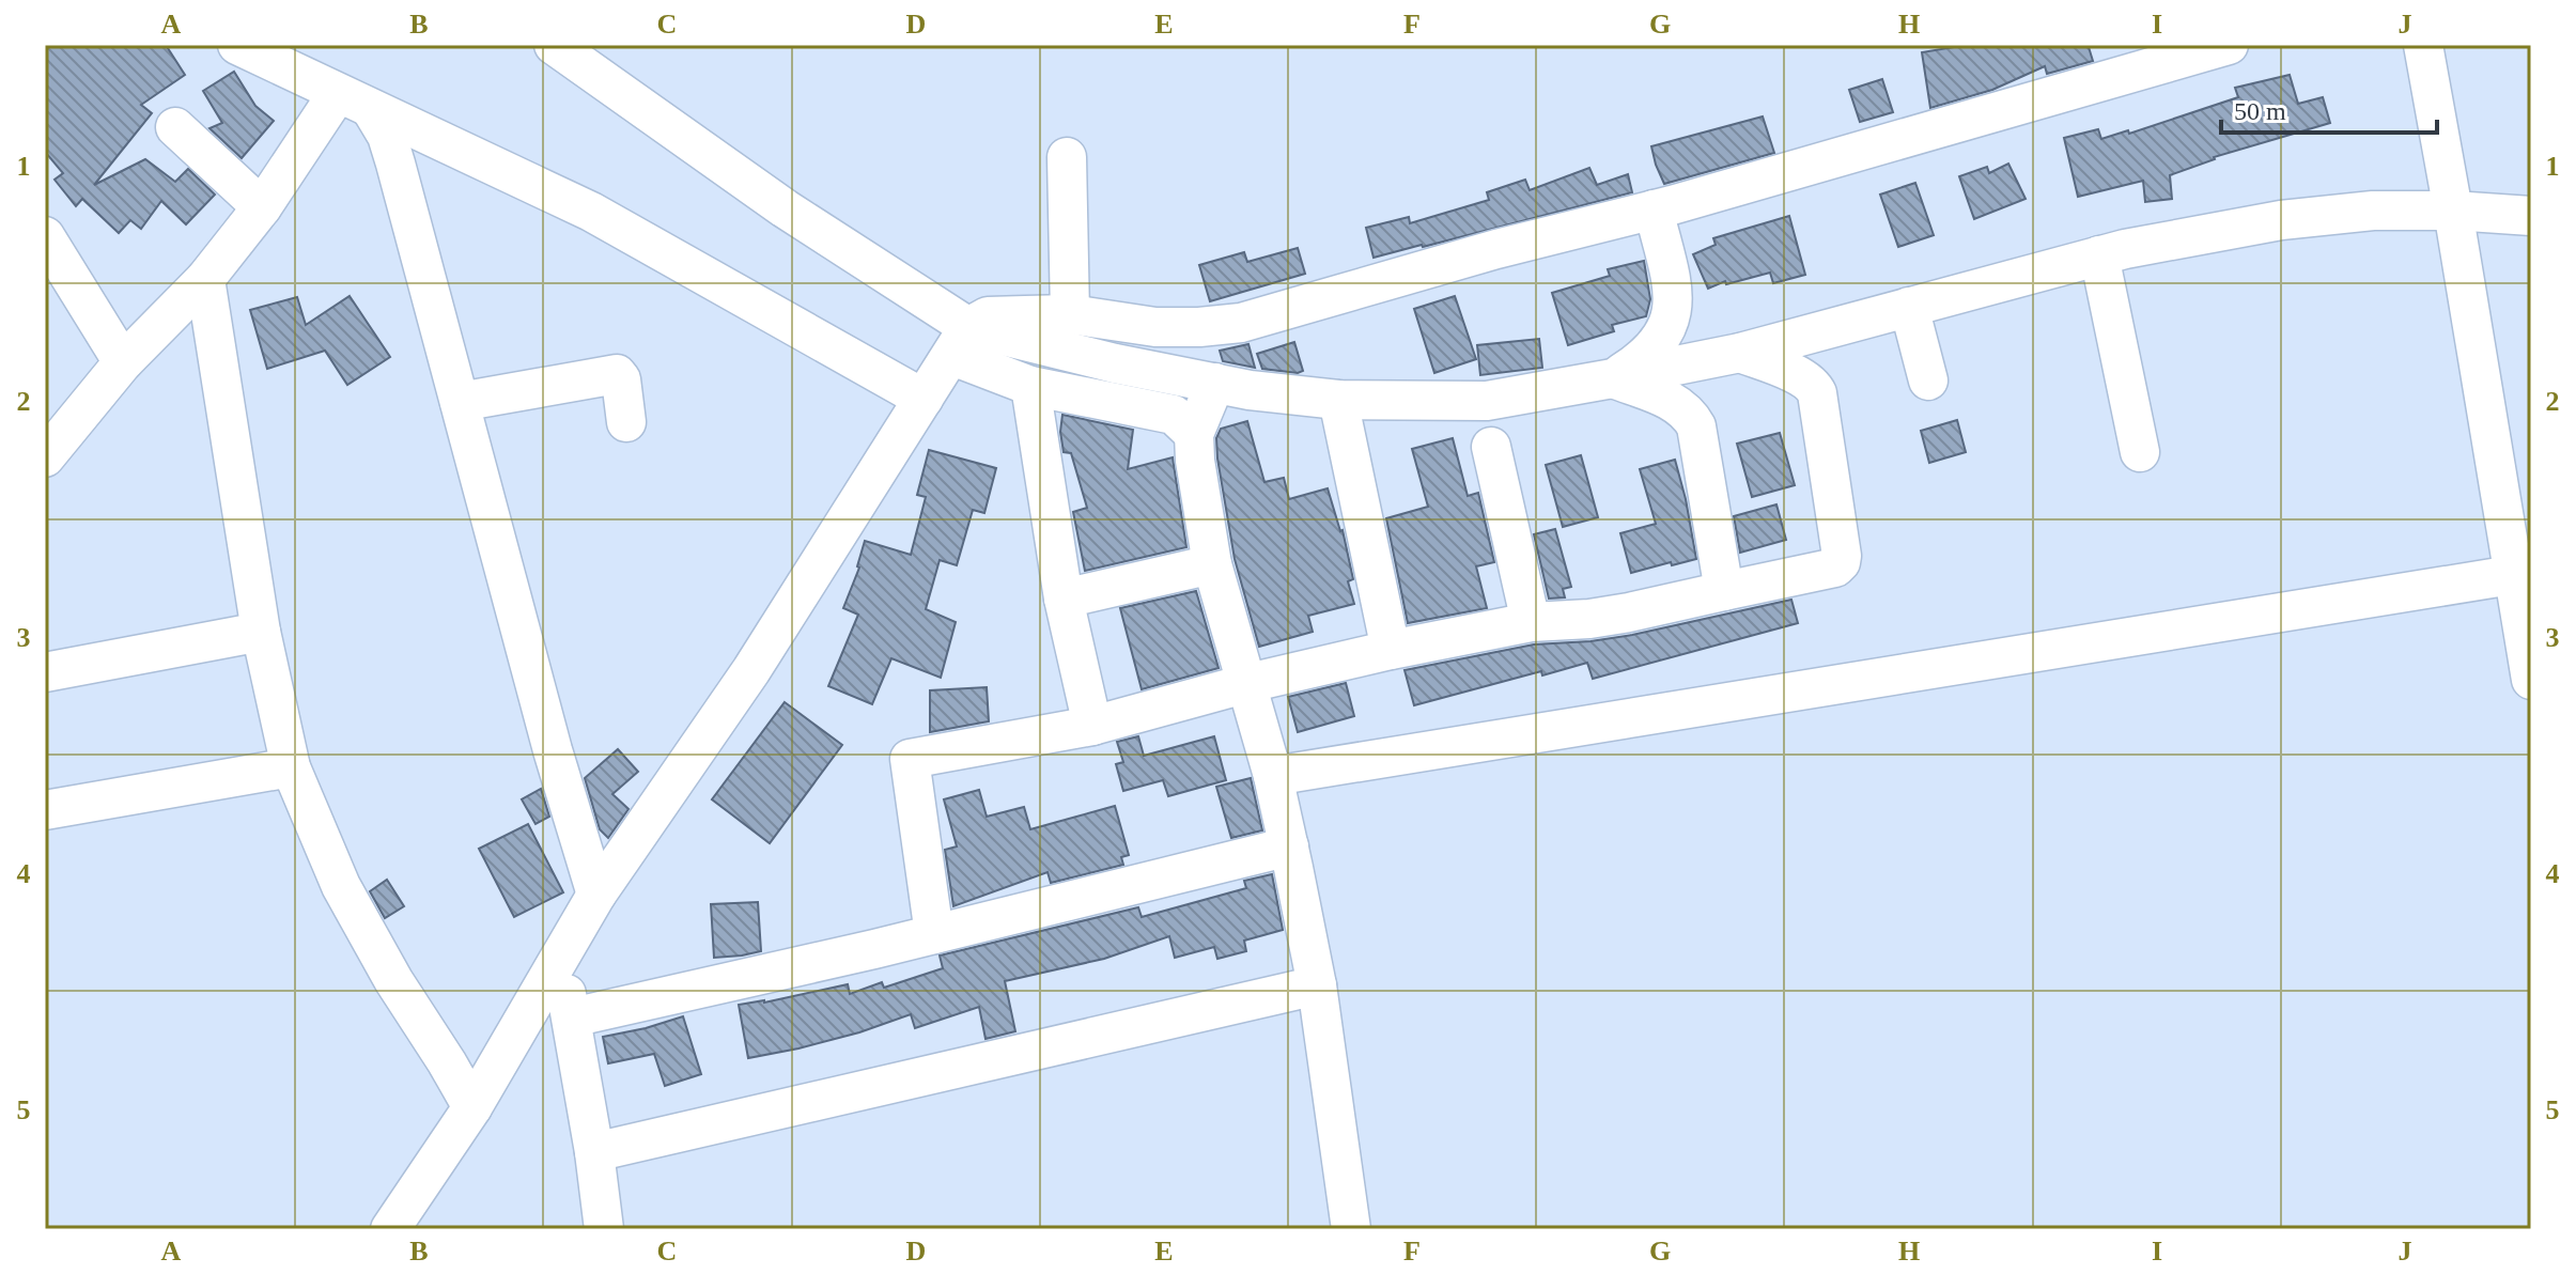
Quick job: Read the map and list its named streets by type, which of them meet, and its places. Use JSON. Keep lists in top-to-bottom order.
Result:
{
  "scale_bar": "50 m",
  "grid": {
    "columns": [
      "A",
      "B",
      "C",
      "D",
      "E",
      "F",
      "G",
      "H",
      "I",
      "J"
    ],
    "rows": [
      "1",
      "2",
      "3",
      "4",
      "5"
    ]
  }
}
